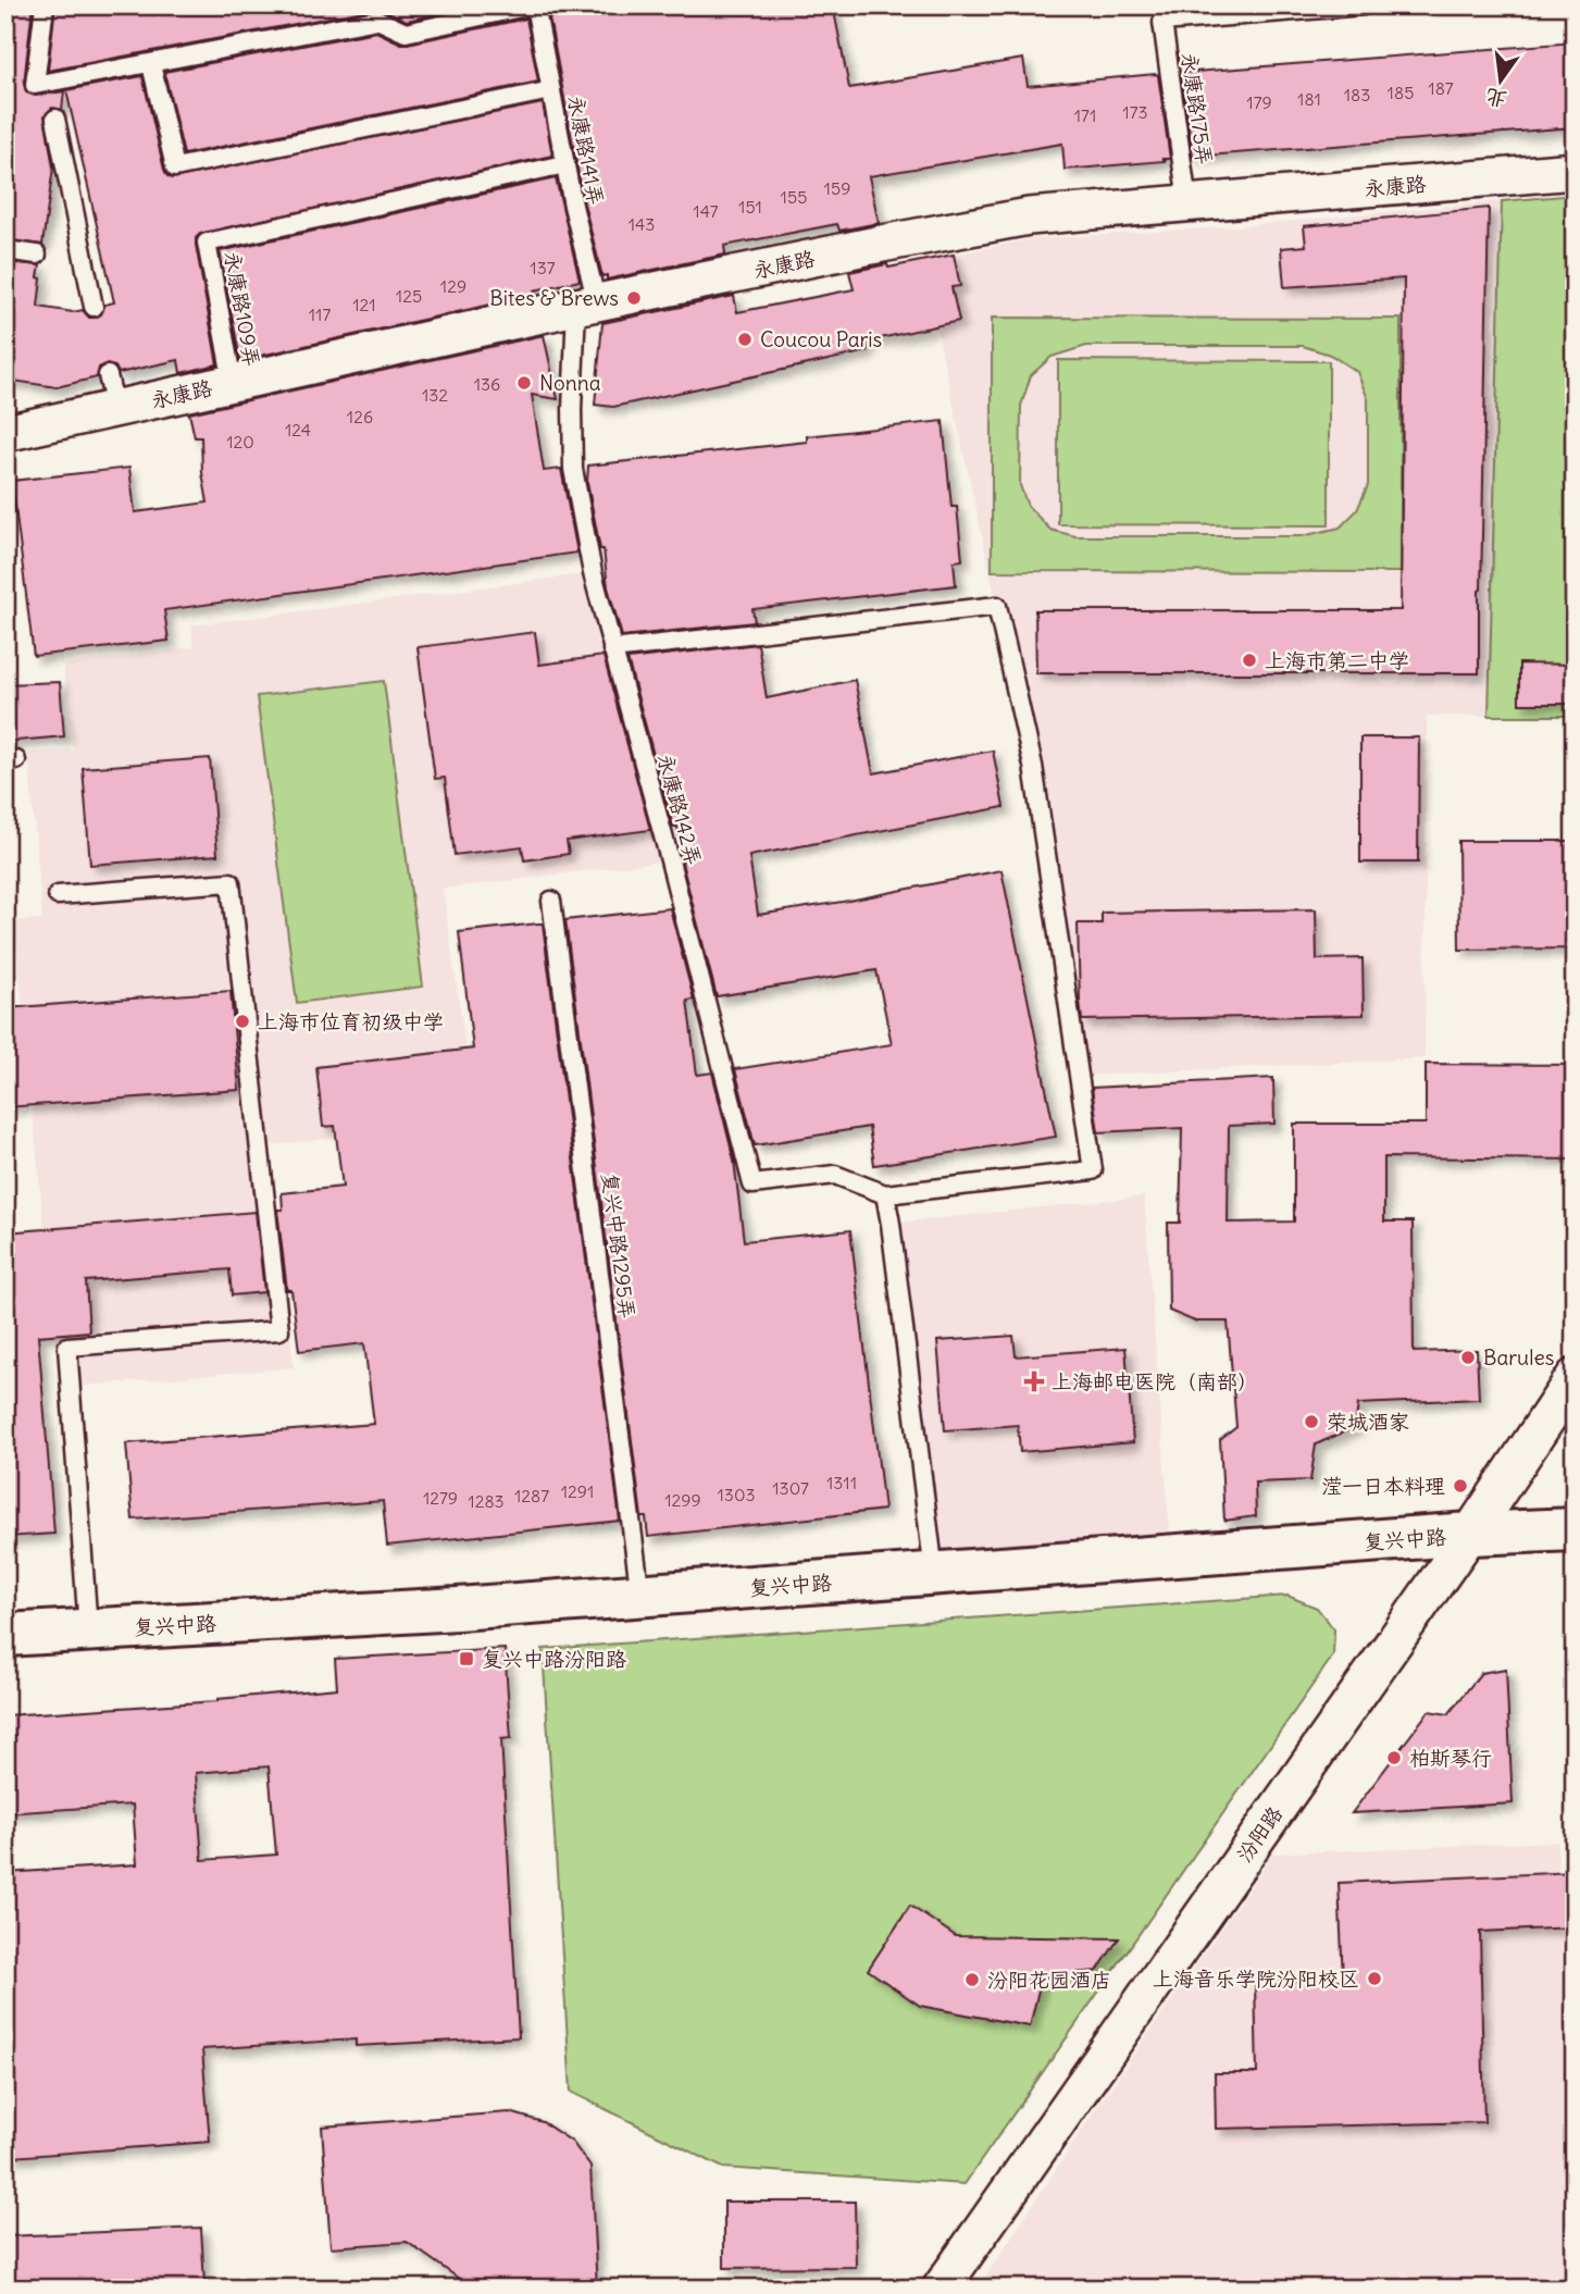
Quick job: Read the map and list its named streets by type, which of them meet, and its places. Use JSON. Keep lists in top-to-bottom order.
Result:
{
  "streets": {
    "main road": ["复兴中路"],
    "street": ["永康路", "汾阳路"],
    "lane": [
      "永康路175弄",
      "永康路141弄",
      "永康路109弄",
      "永康路142弄",
      "复兴中路1295弄"
    ]
  },
  "crossings": [
    ["永康路175弄", "永康路"],
    ["永康路141弄", "永康路"],
    ["永康路141弄", "永康路109弄"],
    ["永康路141弄", "永康路142弄"],
    ["永康路", "永康路109弄"],
    ["永康路", "永康路142弄"],
    ["复兴中路1295弄", "复兴中路"],
    ["复兴中路", "汾阳路"]
  ],
  "places": {
    "other": [
      "Bites & Brews",
      "Coucou Paris",
      "Nonna",
      "上海市第二中学",
      "上海市位育初级中学",
      "Barules",
      "荣城酒家",
      "滢一日本料理",
      "柏斯琴行",
      "上海音乐学院汾阳校区",
      "汾阳花园酒店"
    ],
    "health": ["上海邮电医院（南部）"],
    "transit": ["复兴中路汾阳路"]
  },
  "house_numbers": [
    "187",
    "185",
    "183",
    "181",
    "179",
    "173",
    "171",
    "159",
    "155",
    "151",
    "147",
    "143",
    "137",
    "129",
    "125",
    "121",
    "117",
    "136",
    "132",
    "126",
    "124",
    "120",
    "1311",
    "1307",
    "1291",
    "1303",
    "1287",
    "1279",
    "1299",
    "1283"
  ],
  "north": "bottom"
}
